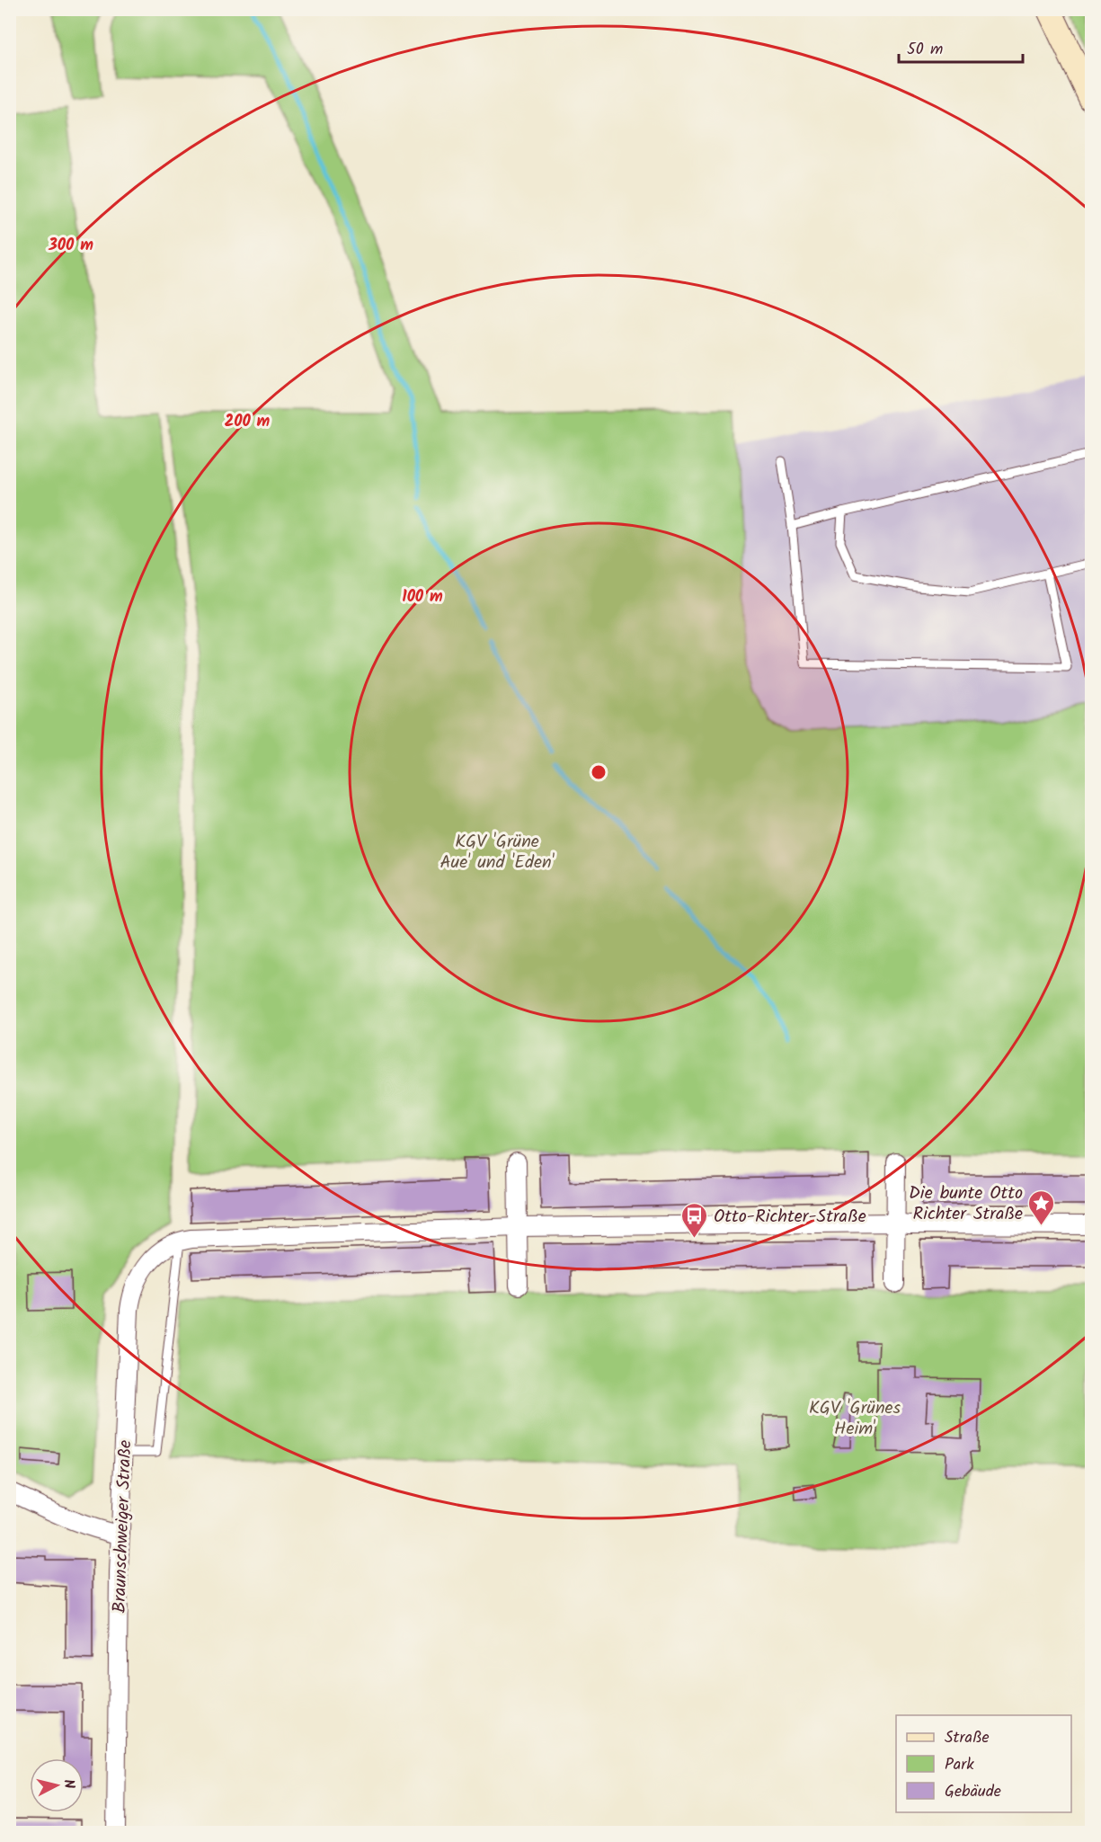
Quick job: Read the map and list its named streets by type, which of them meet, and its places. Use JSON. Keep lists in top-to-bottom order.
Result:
{
  "streets": {
    "street": ["Braunschweiger Straße"]
  },
  "parks": ["KGV 'Grüne Aue' und 'Eden'", "KGV 'Grünes Heim'"],
  "places": {
    "place": ["Die bunte Otto Richter Straße"],
    "bus stop": ["Otto-Richter-Straße"]
  },
  "legend": ["Straße", "Park", "Gebäude"],
  "scale_bar": "50 m",
  "north": "right",
  "rings": ["300 m", "200 m", "100 m"]
}
